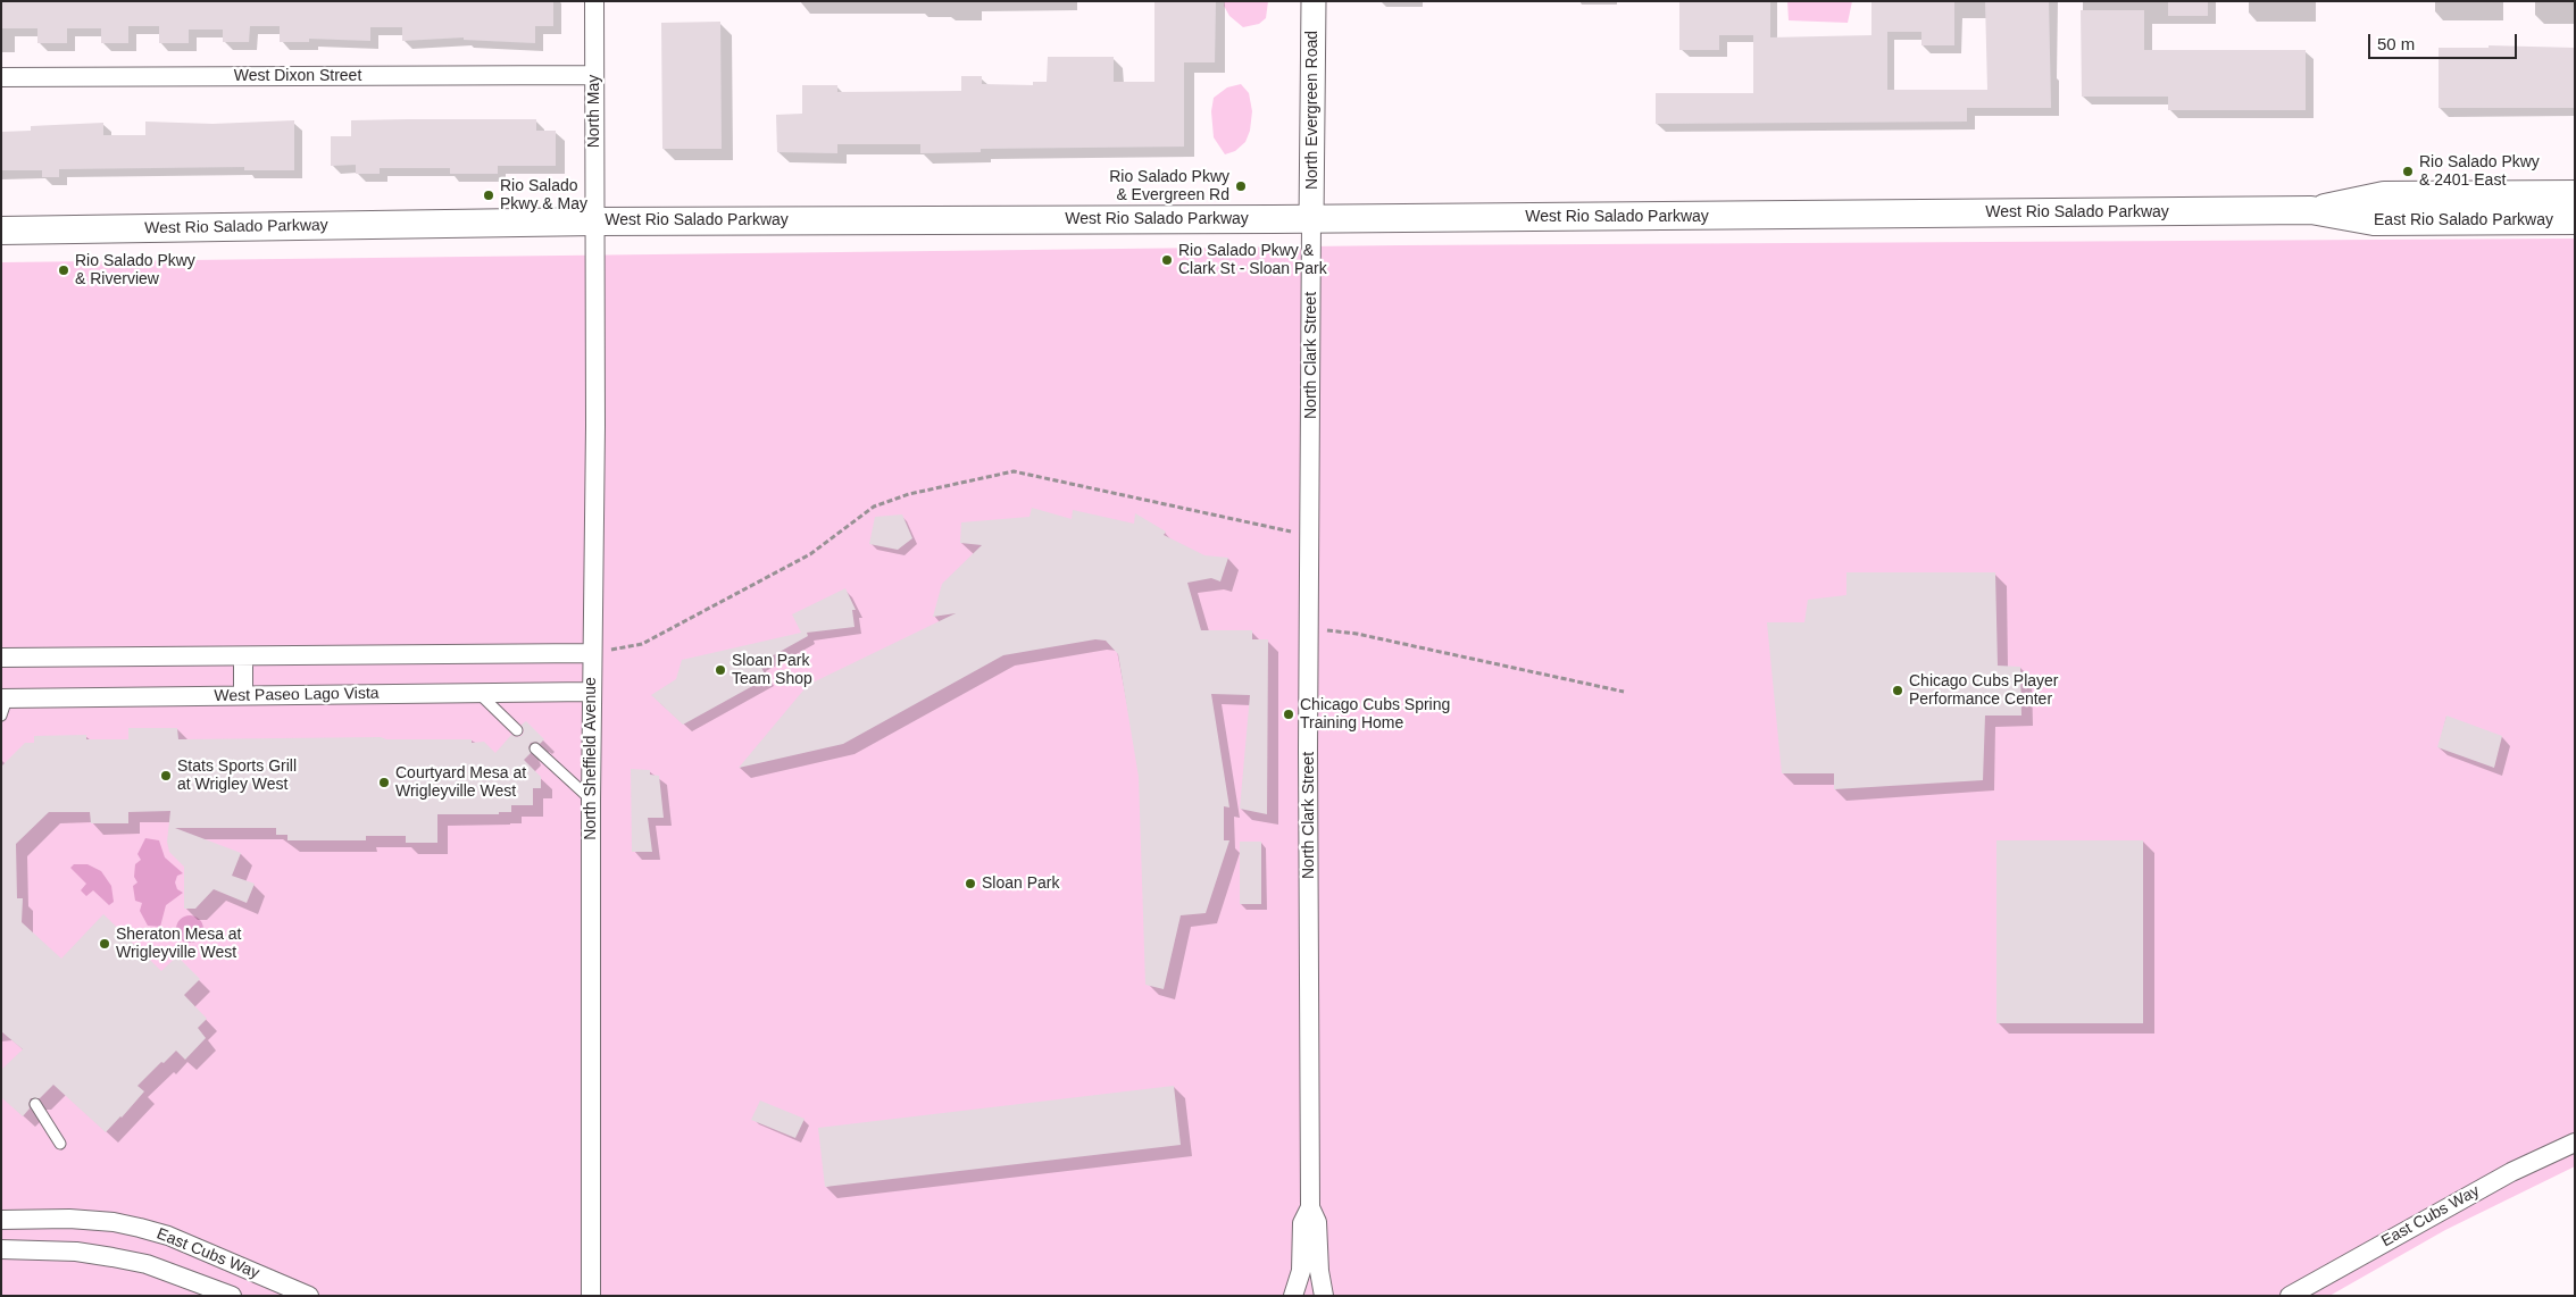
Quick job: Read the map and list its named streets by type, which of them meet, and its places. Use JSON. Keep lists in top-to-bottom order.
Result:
{
  "streets": {
    "main road": ["West Rio Salado Parkway", "East Rio Salado Parkway"],
    "street": [
      "West Dixon Street",
      "North Evergreen Road",
      "North May",
      "North Clark Street",
      "West Paseo Lago Vista",
      "North Sheffield Avenue",
      "East Cubs Way"
    ]
  },
  "crossings": [
    ["West Dixon Street", "North May"],
    ["North Evergreen Road", "West Rio Salado Parkway"],
    ["North Evergreen Road", "North Clark Street"],
    ["North May", "West Rio Salado Parkway"],
    ["North May", "North Sheffield Avenue"],
    ["West Rio Salado Parkway", "East Rio Salado Parkway"],
    ["West Rio Salado Parkway", "North Clark Street"],
    ["West Rio Salado Parkway", "North Sheffield Avenue"],
    ["West Paseo Lago Vista", "North Sheffield Avenue"]
  ],
  "places": [
    "Rio Salado Pkwy & 2401 East",
    "Rio Salado Pkwy & Evergreen Rd",
    "Rio Salado Pkwy & May",
    "Rio Salado Pkwy & Clark St - Sloan Park",
    "Rio Salado Pkwy & Riverview",
    "Sloan Park Team Shop",
    "Chicago Cubs Player Performance Center",
    "Chicago Cubs Spring Training Home",
    "Stats Sports Grill at Wrigley West",
    "Courtyard Mesa at Wrigleyville West",
    "Sloan Park",
    "Sheraton Mesa at Wrigleyville West"
  ],
  "scale_bar": "50 m"
}
